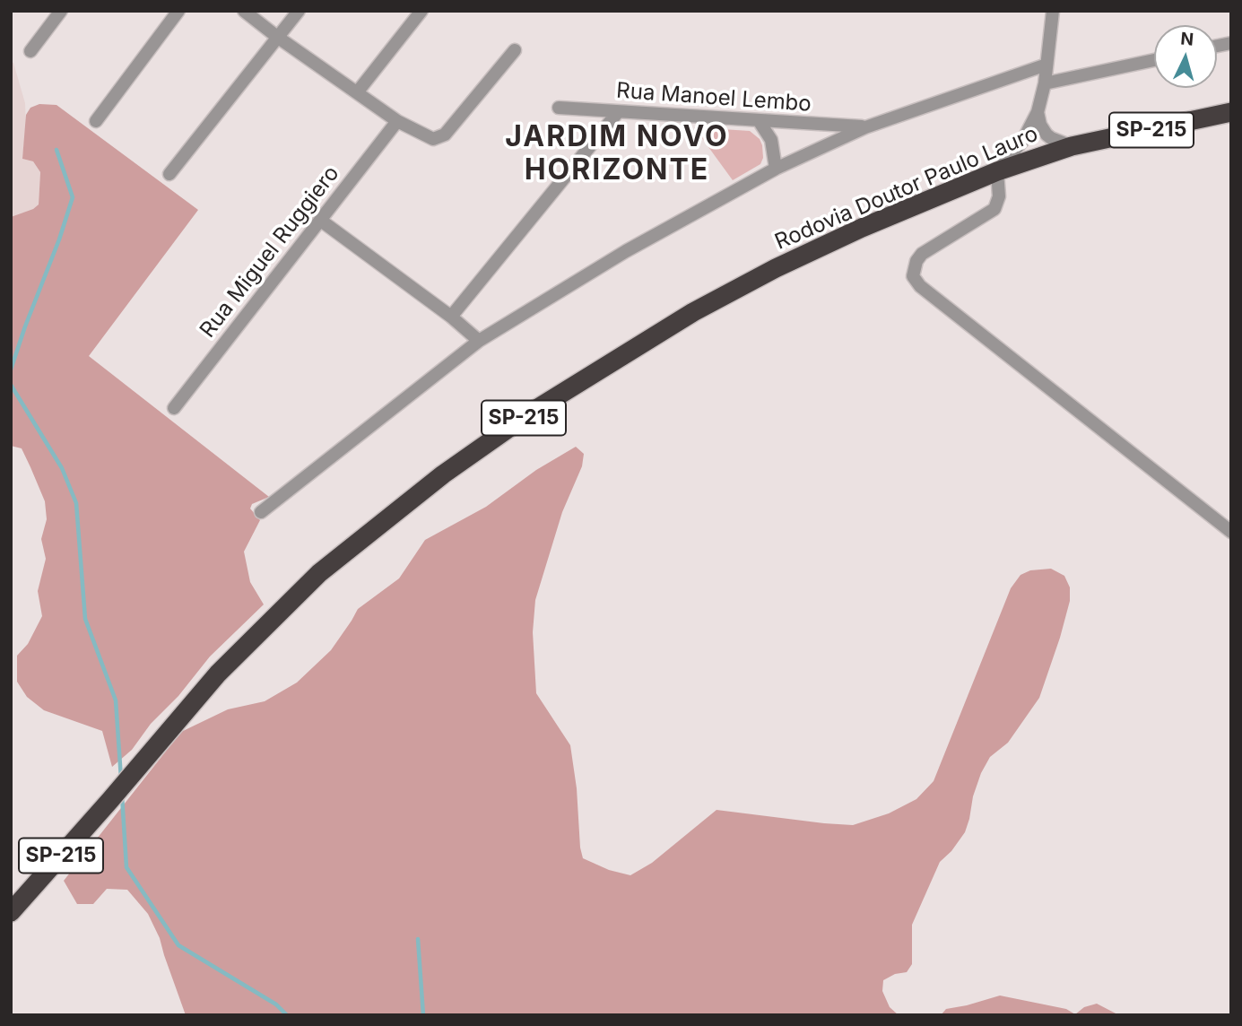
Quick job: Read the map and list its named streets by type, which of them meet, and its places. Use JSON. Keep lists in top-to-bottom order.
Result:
{
  "streets": {
    "highway": ["SP-215", "Rodovia Doutor Paulo Lauro"],
    "street": ["Rua Manoel Lembo", "Rua Miguel Ruggiero"]
  },
  "districts": ["JARDIM NOVO HORIZONTE"],
  "north": "top"
}
